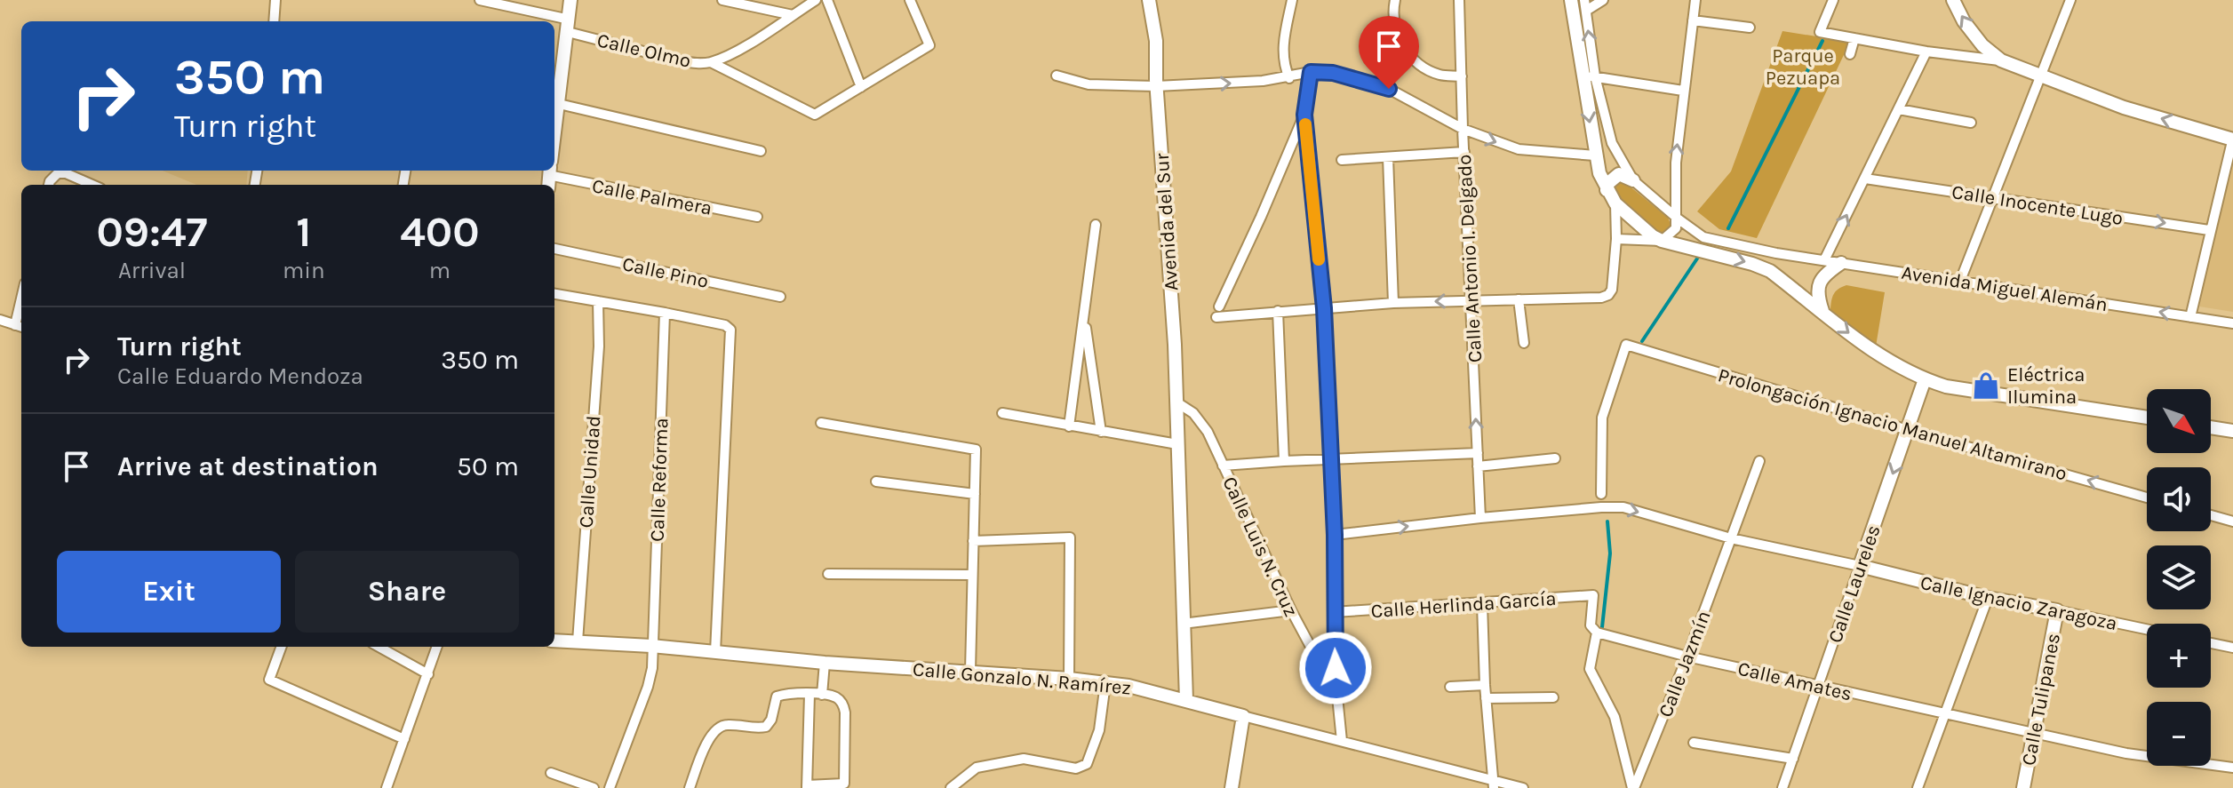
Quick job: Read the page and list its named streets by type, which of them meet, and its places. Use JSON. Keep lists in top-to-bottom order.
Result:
{
  "streets": {
    "street": [
      "Calle Olmo",
      "Calle Palmera",
      "Calle Inocente Lugo",
      "Avenida del Sur",
      "Calle Antonio I. Delgado",
      "Calle Pino",
      "Avenida Miguel Alemán",
      "Prolongación Ignacio Manuel Altamirano",
      "Calle Unidad",
      "Calle Reforma",
      "Calle Luis N. Cruz",
      "Calle Laureles",
      "Calle Ignacio Zaragoza",
      "Calle Herlinda García",
      "Calle Jazmín",
      "Calle Gonzalo N. Ramírez",
      "Calle Amates",
      "Calle Tulipanes"
    ]
  },
  "crossings": [
    ["Avenida del Sur", "Calle Luis N. Cruz"],
    ["Avenida del Sur", "Calle Gonzalo N. Ramírez"],
    ["Prolongación Ignacio Manuel Altamirano", "Calle Laureles"],
    ["Calle Unidad", "Calle Gonzalo N. Ramírez"],
    ["Calle Reforma", "Calle Gonzalo N. Ramírez"],
    ["Calle Laureles", "Calle Ignacio Zaragoza"],
    ["Calle Laureles", "Calle Amates"],
    ["Calle Ignacio Zaragoza", "Calle Tulipanes"],
    ["Calle Herlinda García", "Calle Amates"],
    ["Calle Jazmín", "Calle Amates"],
    ["Calle Amates", "Calle Tulipanes"]
  ],
  "one_way": ["Calle Inocente Lugo"],
  "parks": ["Parque Pezuapa"],
  "places": {
    "shop": ["Eléctrica Ilumina"]
  },
  "north": "bottom right",
  "page": {
    "turn": ["350 m", "Turn right"],
    "eta": [
      "09:47",
      "Arrival",
      "1",
      "min",
      "400",
      "m"
    ],
    "list": [
      {
        "name": "Turn right",
        "note": "Calle Eduardo Mendoza",
        "value": "350 m"
      },
      {
        "name": "Arrive at destination",
        "value": "50 m"
      }
    ],
    "map_buttons": ["+", "−"],
    "buttons": ["Exit", "Share"]
  }
}
